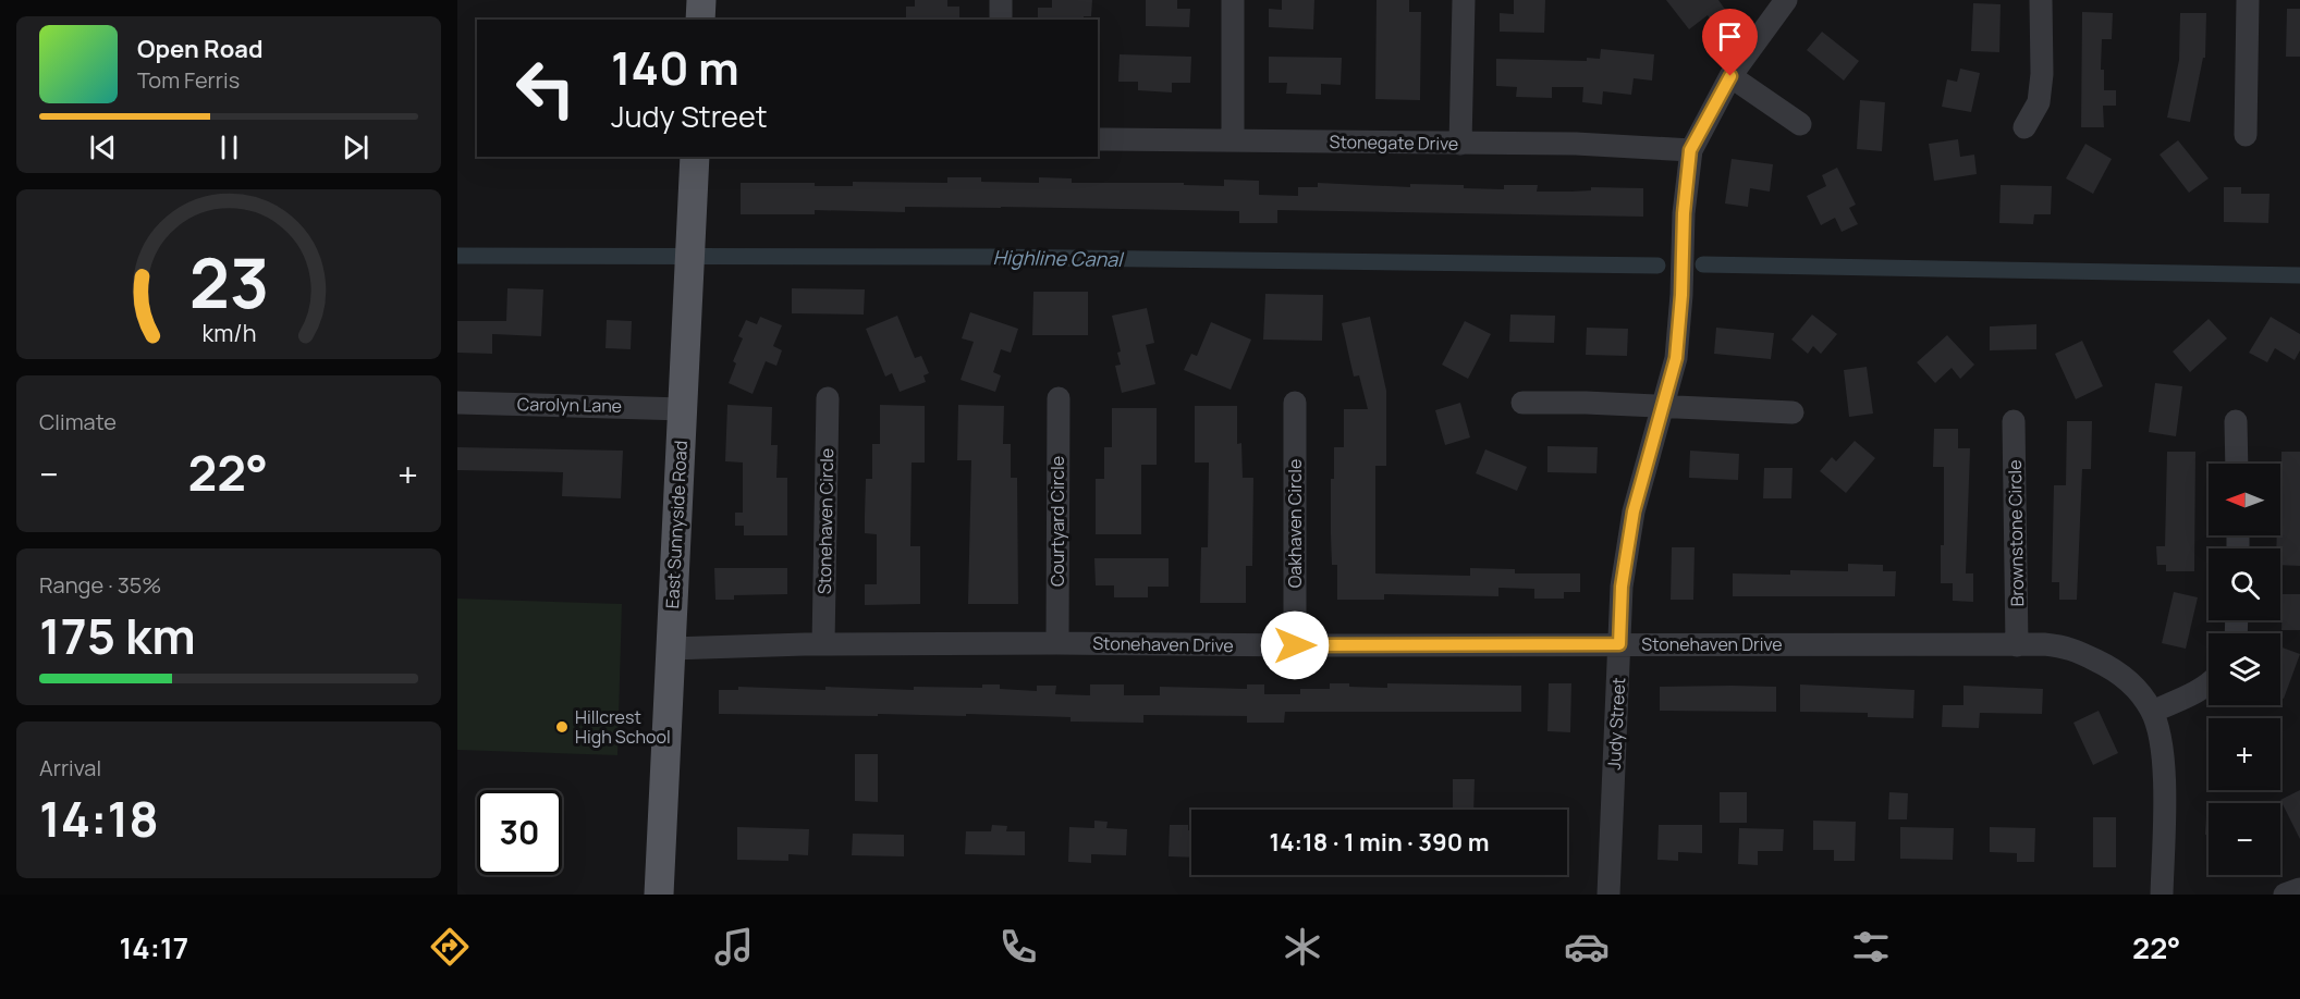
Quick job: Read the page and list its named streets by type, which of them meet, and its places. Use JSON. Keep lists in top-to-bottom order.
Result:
{
  "streets": {
    "main road": ["East Sunnyside Road"],
    "street": [
      "Stonegate Drive",
      "Carolyn Lane",
      "Stonehaven Circle",
      "Courtyard Circle",
      "Oakhaven Circle",
      "Brownstone Circle",
      "Stonehaven Drive",
      "Judy Street"
    ]
  },
  "crossings": [
    ["Stonegate Drive", "Judy Street"],
    ["Carolyn Lane", "East Sunnyside Road"],
    ["Stonehaven Circle", "Stonehaven Drive"],
    ["Courtyard Circle", "Stonehaven Drive"],
    ["Oakhaven Circle", "Stonehaven Drive"],
    ["East Sunnyside Road", "Stonehaven Drive"],
    ["Brownstone Circle", "Stonehaven Drive"],
    ["Stonehaven Drive", "Judy Street"]
  ],
  "water": ["Highline Canal"],
  "places": ["Hillcrest High School"],
  "north": "left",
  "page": {
    "turn": ["140 m", "Judy Street"],
    "song": ["Open Road", "Tom Ferris"],
    "tile": [
      "Climate",
      ["Range · 35%", "175 km"],
      ["Arrival", "14:18"]
    ],
    "heat": ["−", "22°", "+"],
    "map_buttons": ["+", "−"],
    "limit": "30",
    "trip": "14:18 · 1 min · 390 m",
    "tabs": ["14:17", "22°"],
    "gauge": ["23", "km/h"]
  }
}
